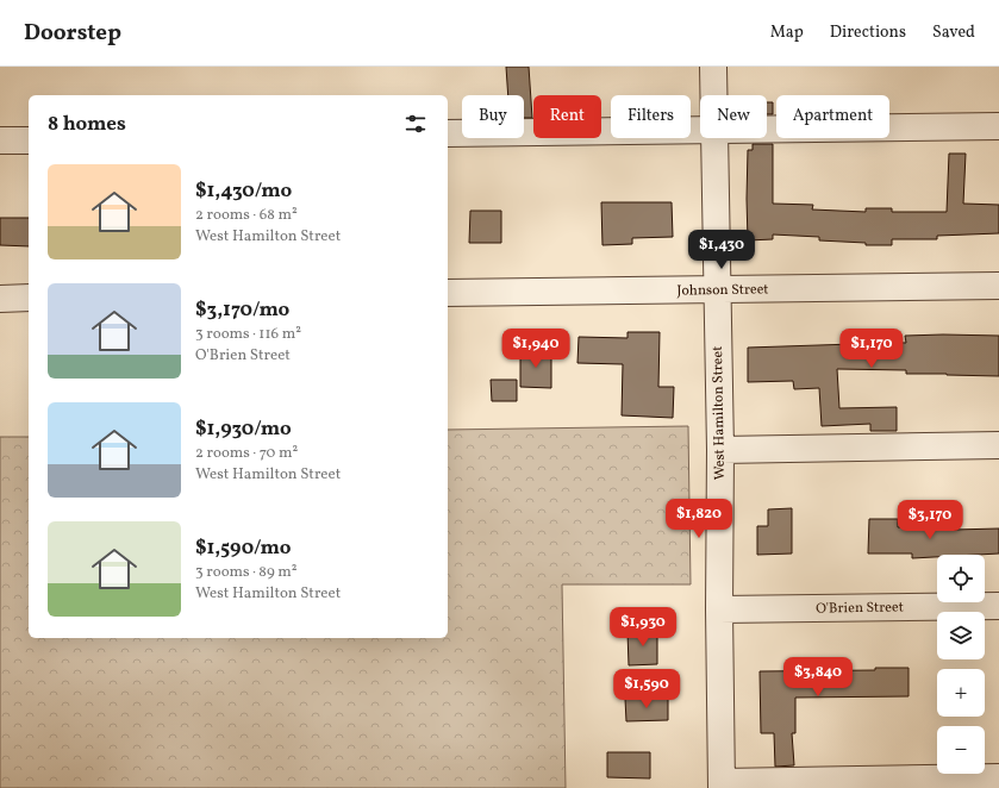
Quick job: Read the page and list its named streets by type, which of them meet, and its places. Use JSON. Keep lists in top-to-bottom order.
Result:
{
  "streets": {
    "street": ["Johnson Street", "West Hamilton Street", "O'Brien Street"]
  },
  "crossings": [
    ["Johnson Street", "West Hamilton Street"],
    ["West Hamilton Street", "O'Brien Street"]
  ],
  "page": {
    "header": "Doorstep",
    "nav": ["Map", "Directions", "Saved"],
    "chip": [
      "Buy",
      "Rent",
      "Filters",
      "New",
      "Apartment"
    ],
    "heading": "8 homes",
    "list": [
      {
        "name": "$1,430/mo",
        "note": "2 rooms · 68 m² · West Hamilton Street"
      },
      {
        "name": "$3,170/mo",
        "note": "3 rooms · 116 m² · O'Brien Street"
      },
      {
        "name": "$1,930/mo",
        "note": "2 rooms · 70 m² · West Hamilton Street"
      },
      {
        "name": "$1,590/mo",
        "note": "3 rooms · 89 m² · West Hamilton Street"
      }
    ],
    "price": [
      "$1,430",
      "$1,940",
      "$1,170",
      "$1,820",
      "$3,170",
      "$1,930",
      "$3,840",
      "$1,590"
    ],
    "map_buttons": ["+", "−"]
  }
}
